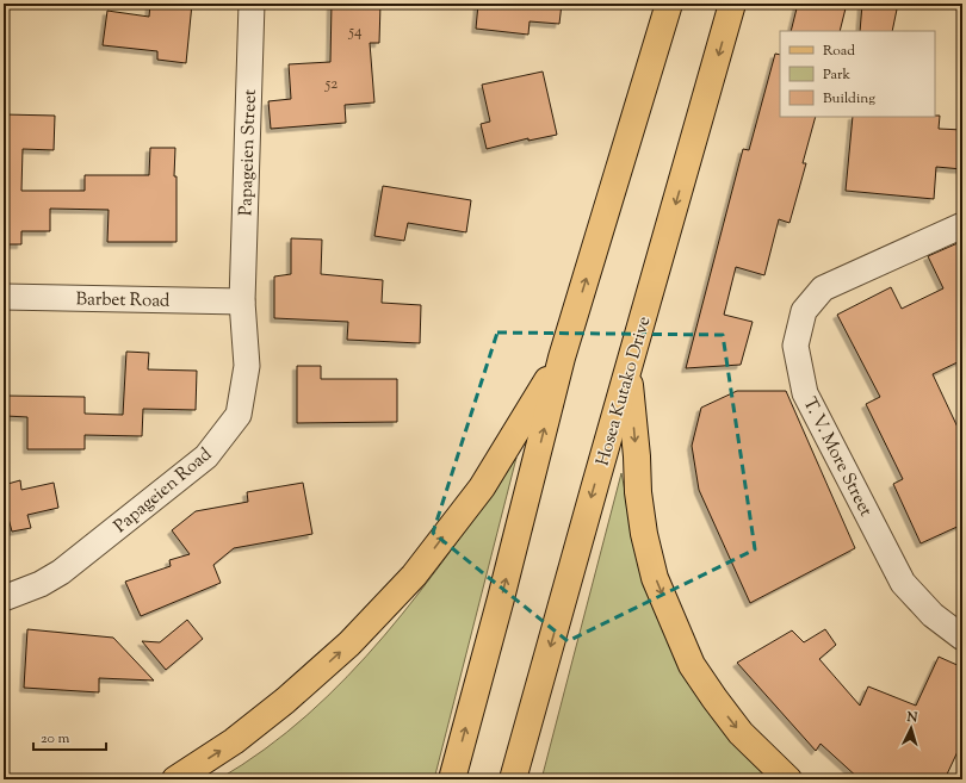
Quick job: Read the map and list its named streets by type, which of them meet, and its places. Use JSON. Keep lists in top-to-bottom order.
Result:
{
  "streets": {
    "main road": ["Hosea Kutako Drive"],
    "street": [
      "Papageien Street",
      "Barbet Road",
      "T. V. More Street",
      "Papageien Road"
    ]
  },
  "crossings": [
    ["Papageien Street", "Barbet Road"],
    ["Papageien Street", "Papageien Road"],
    ["Barbet Road", "Papageien Road"]
  ],
  "house_numbers": ["54", "52"],
  "legend": ["Road", "Park", "Building"],
  "scale_bar": "20 m",
  "north": "top"
}
